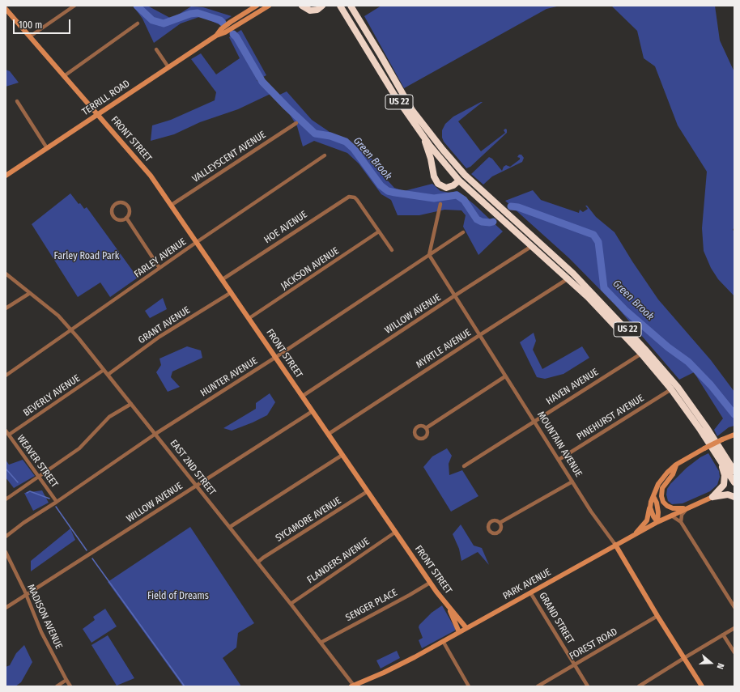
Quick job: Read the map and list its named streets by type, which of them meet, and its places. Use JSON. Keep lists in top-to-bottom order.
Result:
{
  "streets": {
    "highway": ["US 22"],
    "street": [
      "TERRILL ROAD",
      "FRONT STREET",
      "VALLEYSCENT AVENUE",
      "HOE AVENUE",
      "FARLEY AVENUE",
      "JACKSON AVENUE",
      "WILLOW AVENUE",
      "GRANT AVENUE",
      "MYRTLE AVENUE",
      "HUNTER AVENUE",
      "HAVEN AVENUE",
      "BEVERLY AVENUE",
      "PINEHURST AVENUE",
      "MOUNTAIN AVENUE",
      "WEAVER STREET",
      "EAST 2ND STREET",
      "SYCAMORE AVENUE",
      "FLANDERS AVENUE",
      "PARK AVENUE",
      "SENGER PLACE",
      "MADISON AVENUE",
      "GRAND STREET",
      "FOREST ROAD"
    ]
  },
  "crossings": [
    ["TERRILL ROAD", "FRONT STREET"],
    ["US 22", "WILLOW AVENUE"],
    ["US 22", "MYRTLE AVENUE"],
    ["US 22", "HAVEN AVENUE"],
    ["US 22", "PINEHURST AVENUE"],
    ["FRONT STREET", "VALLEYSCENT AVENUE"],
    ["FRONT STREET", "HOE AVENUE"],
    ["FRONT STREET", "FARLEY AVENUE"],
    ["FRONT STREET", "JACKSON AVENUE"],
    ["FRONT STREET", "WILLOW AVENUE"],
    ["FRONT STREET", "GRANT AVENUE"],
    ["FRONT STREET", "MYRTLE AVENUE"],
    ["FRONT STREET", "HUNTER AVENUE"],
    ["FRONT STREET", "SYCAMORE AVENUE"],
    ["FRONT STREET", "FLANDERS AVENUE"],
    ["FRONT STREET", "PARK AVENUE"],
    ["FRONT STREET", "SENGER PLACE"],
    ["HOE AVENUE", "JACKSON AVENUE"],
    ["FARLEY AVENUE", "EAST 2ND STREET"],
    ["WILLOW AVENUE", "MOUNTAIN AVENUE"],
    ["WILLOW AVENUE", "EAST 2ND STREET"],
    ["WILLOW AVENUE", "MADISON AVENUE"],
    ["GRANT AVENUE", "EAST 2ND STREET"],
    ["MYRTLE AVENUE", "MOUNTAIN AVENUE"],
    ["HUNTER AVENUE", "MOUNTAIN AVENUE"],
    ["HUNTER AVENUE", "WEAVER STREET"],
    ["HUNTER AVENUE", "EAST 2ND STREET"],
    ["HAVEN AVENUE", "MOUNTAIN AVENUE"],
    ["BEVERLY AVENUE", "WEAVER STREET"],
    ["BEVERLY AVENUE", "EAST 2ND STREET"],
    ["PINEHURST AVENUE", "MOUNTAIN AVENUE"],
    ["MOUNTAIN AVENUE", "PARK AVENUE"],
    ["MOUNTAIN AVENUE", "FOREST ROAD"],
    ["EAST 2ND STREET", "SYCAMORE AVENUE"],
    ["EAST 2ND STREET", "FLANDERS AVENUE"],
    ["EAST 2ND STREET", "PARK AVENUE"],
    ["EAST 2ND STREET", "SENGER PLACE"],
    ["PARK AVENUE", "GRAND STREET"],
    ["GRAND STREET", "FOREST ROAD"]
  ],
  "water": ["Green Brook"],
  "parks": ["Farley Road Park", "Field of Dreams"],
  "scale_bar": "100 m",
  "north": "right"
}
